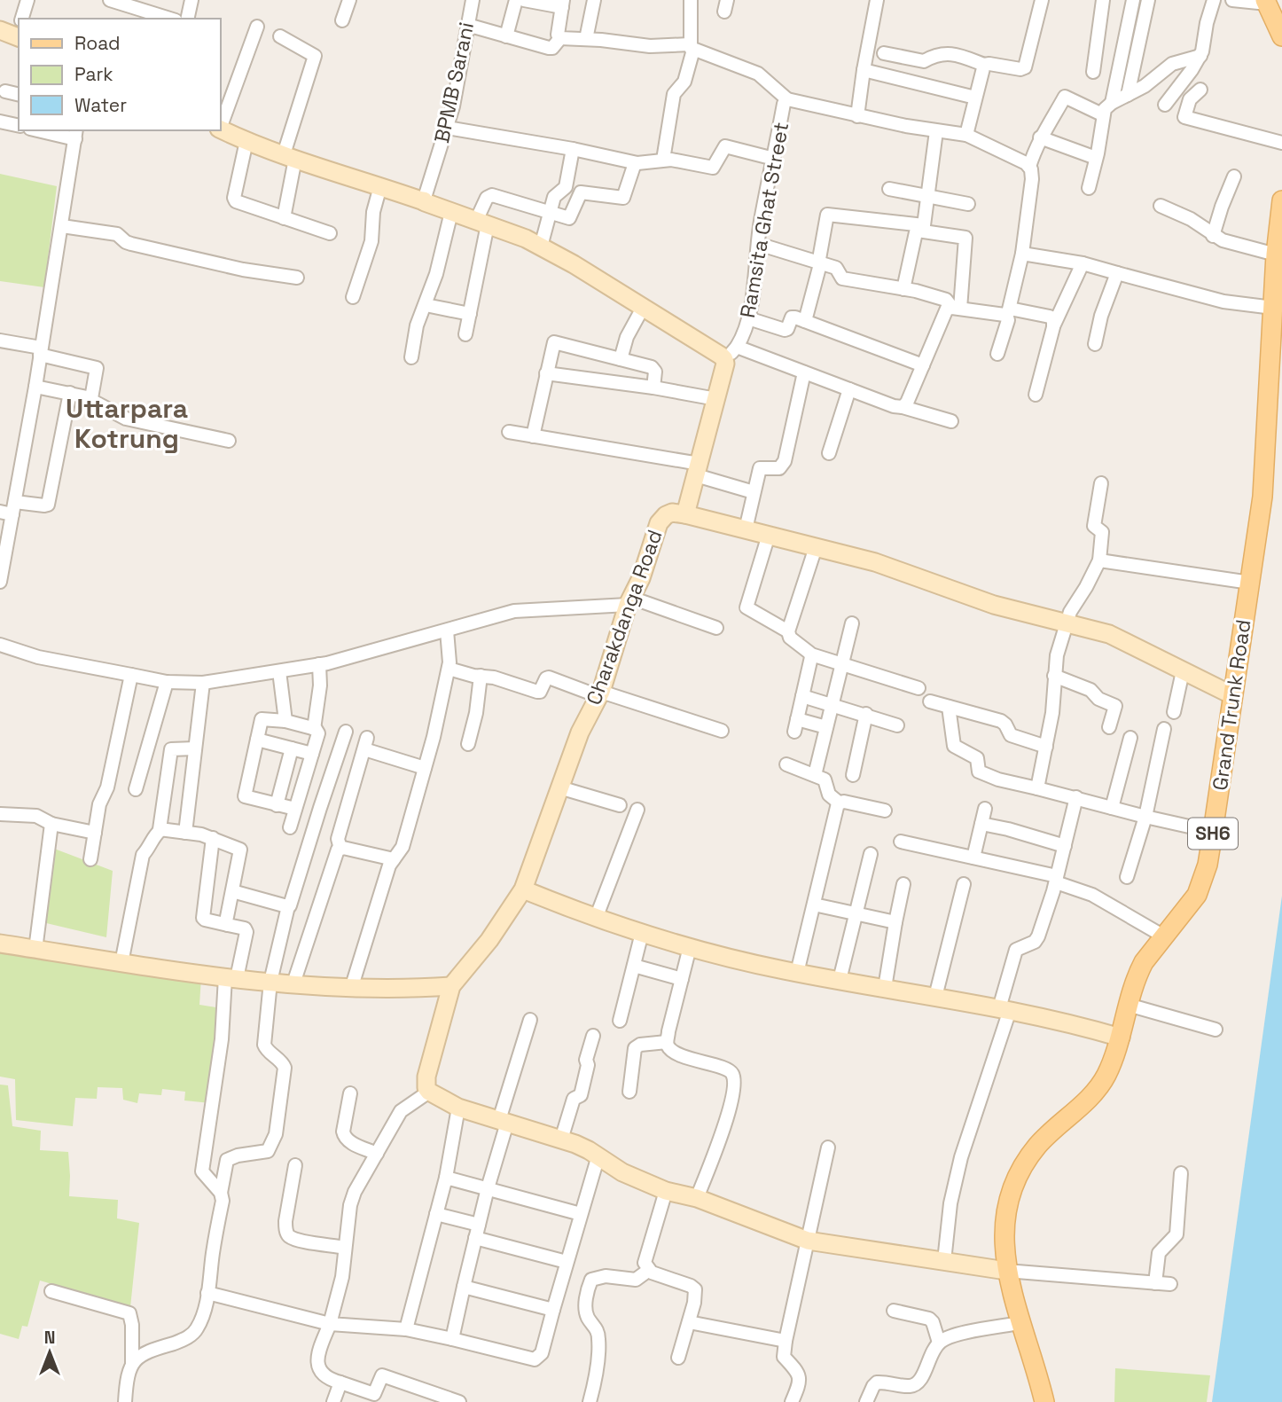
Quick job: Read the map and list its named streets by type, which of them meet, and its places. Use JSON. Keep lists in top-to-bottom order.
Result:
{
  "streets": {
    "main road": ["Grand Trunk Road", "SH6"],
    "street": ["BPMB Sarani", "Ramsita Ghat Street", "Charakdanga Road"]
  },
  "crossings": [
    ["Ramsita Ghat Street", "Charakdanga Road"]
  ],
  "districts": ["Uttarpara Kotrung"],
  "legend": ["Road", "Park", "Water"],
  "north": "top"
}
